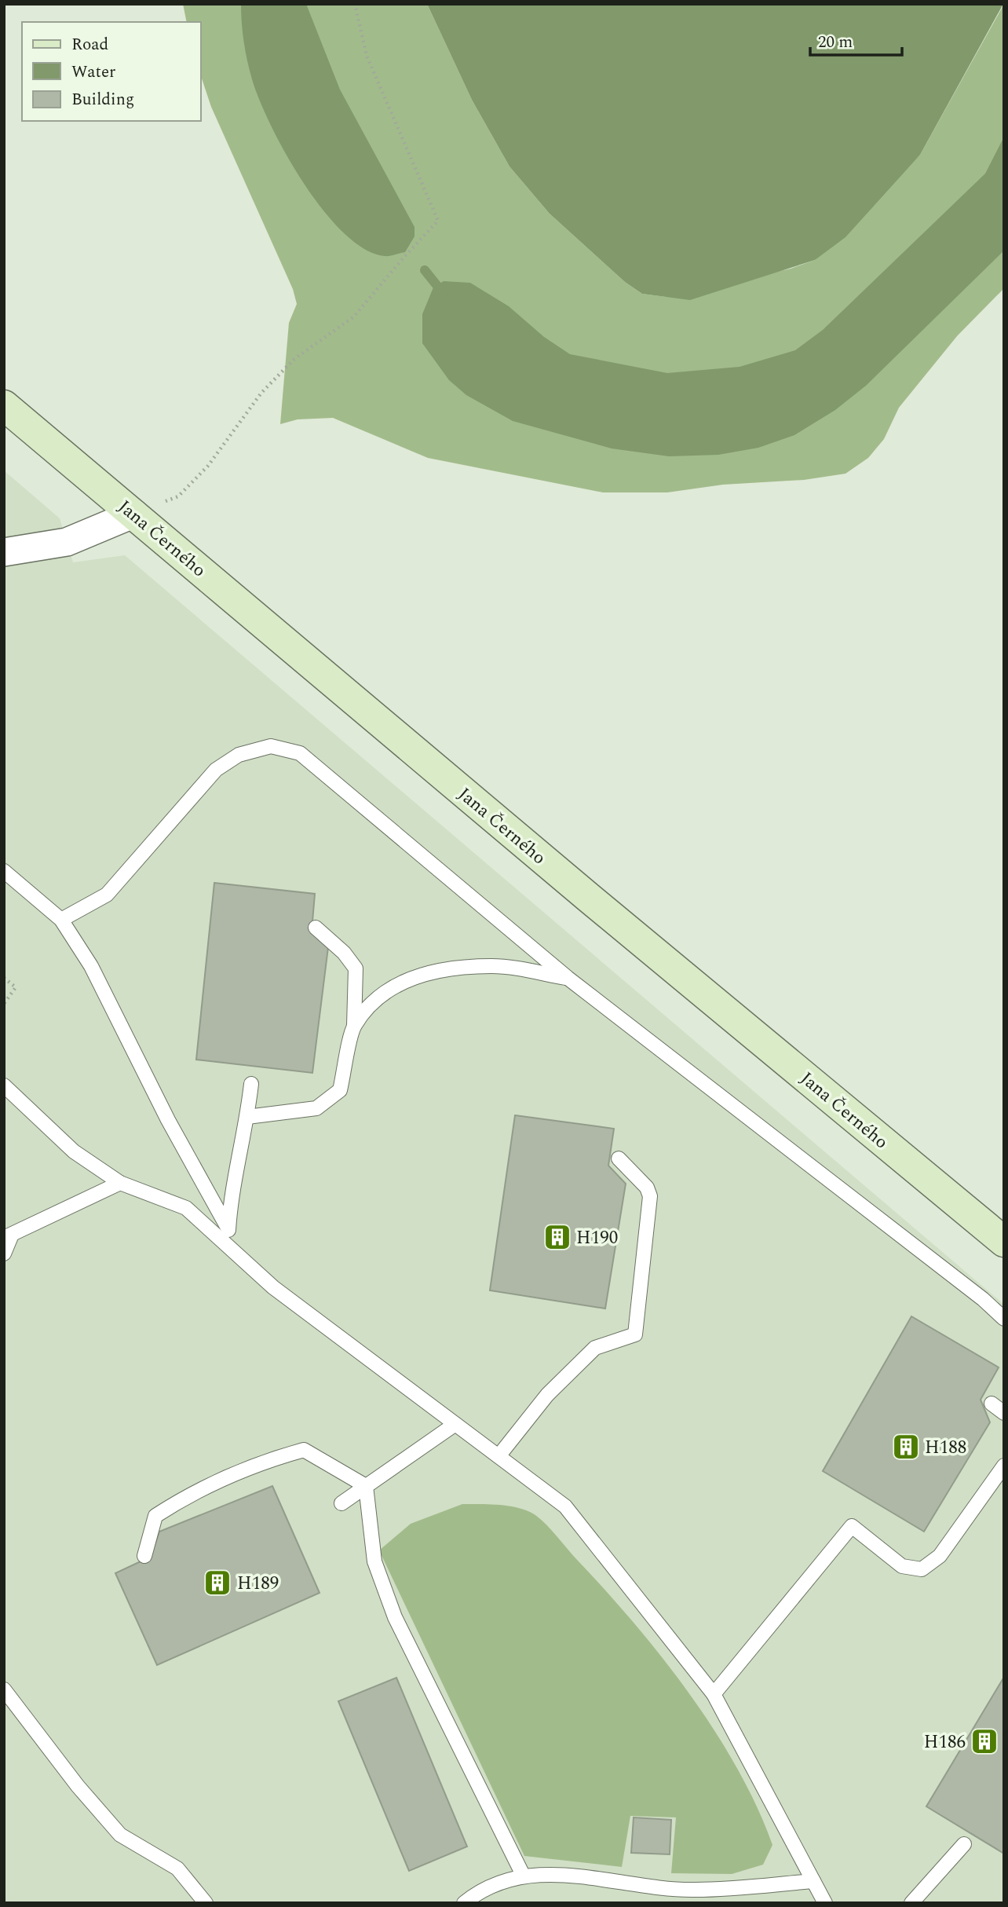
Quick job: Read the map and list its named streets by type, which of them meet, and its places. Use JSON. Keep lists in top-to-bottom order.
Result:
{
  "streets": {
    "street": ["Jana Černého"]
  },
  "places": {
    "building": [
      "H190",
      "H188",
      "H189",
      "H186"
    ]
  },
  "legend": ["Road", "Water", "Building"],
  "scale_bar": "20 m"
}
